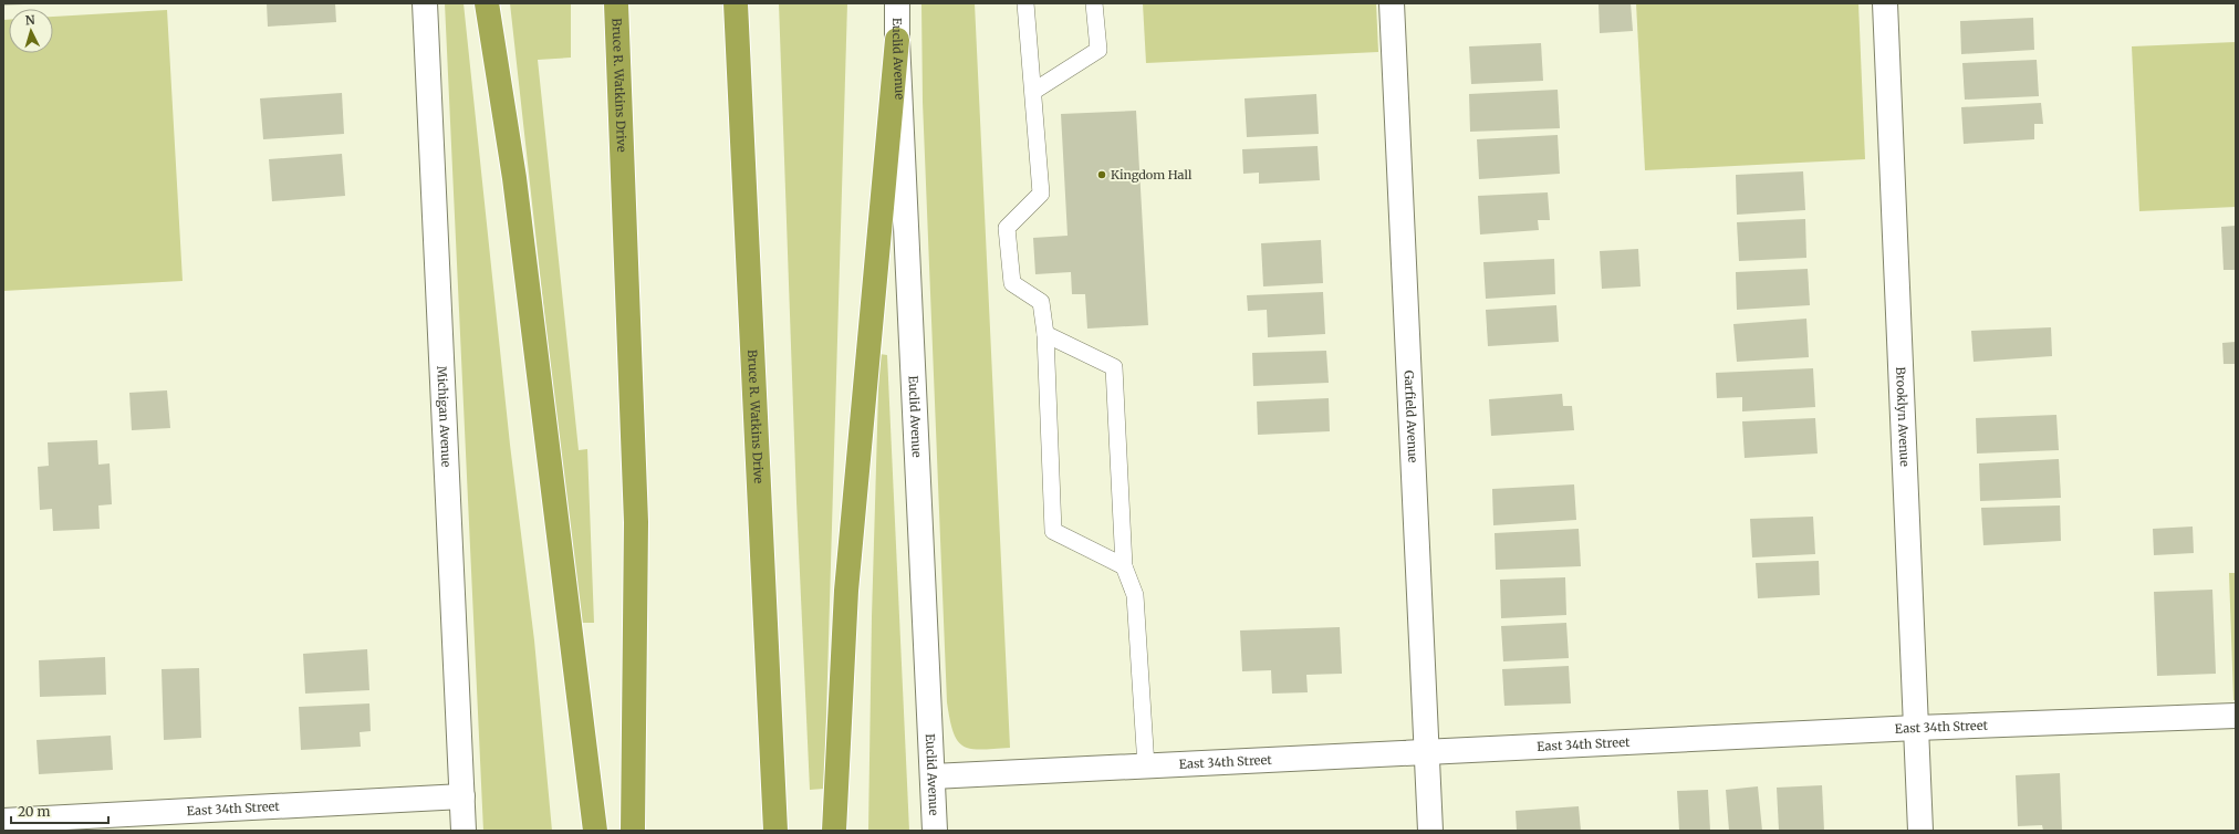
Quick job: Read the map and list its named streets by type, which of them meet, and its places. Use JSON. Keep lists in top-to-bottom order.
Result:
{
  "streets": {
    "highway": ["Bruce R. Watkins Drive"],
    "street": [
      "Euclid Avenue",
      "Michigan Avenue",
      "Garfield Avenue",
      "Brooklyn Avenue",
      "East 34th Street"
    ]
  },
  "crossings": [
    ["Euclid Avenue", "East 34th Street"],
    ["Michigan Avenue", "East 34th Street"],
    ["Garfield Avenue", "East 34th Street"],
    ["Brooklyn Avenue", "East 34th Street"]
  ],
  "places": ["Kingdom Hall"],
  "scale_bar": "20 m",
  "north": "top"
}
